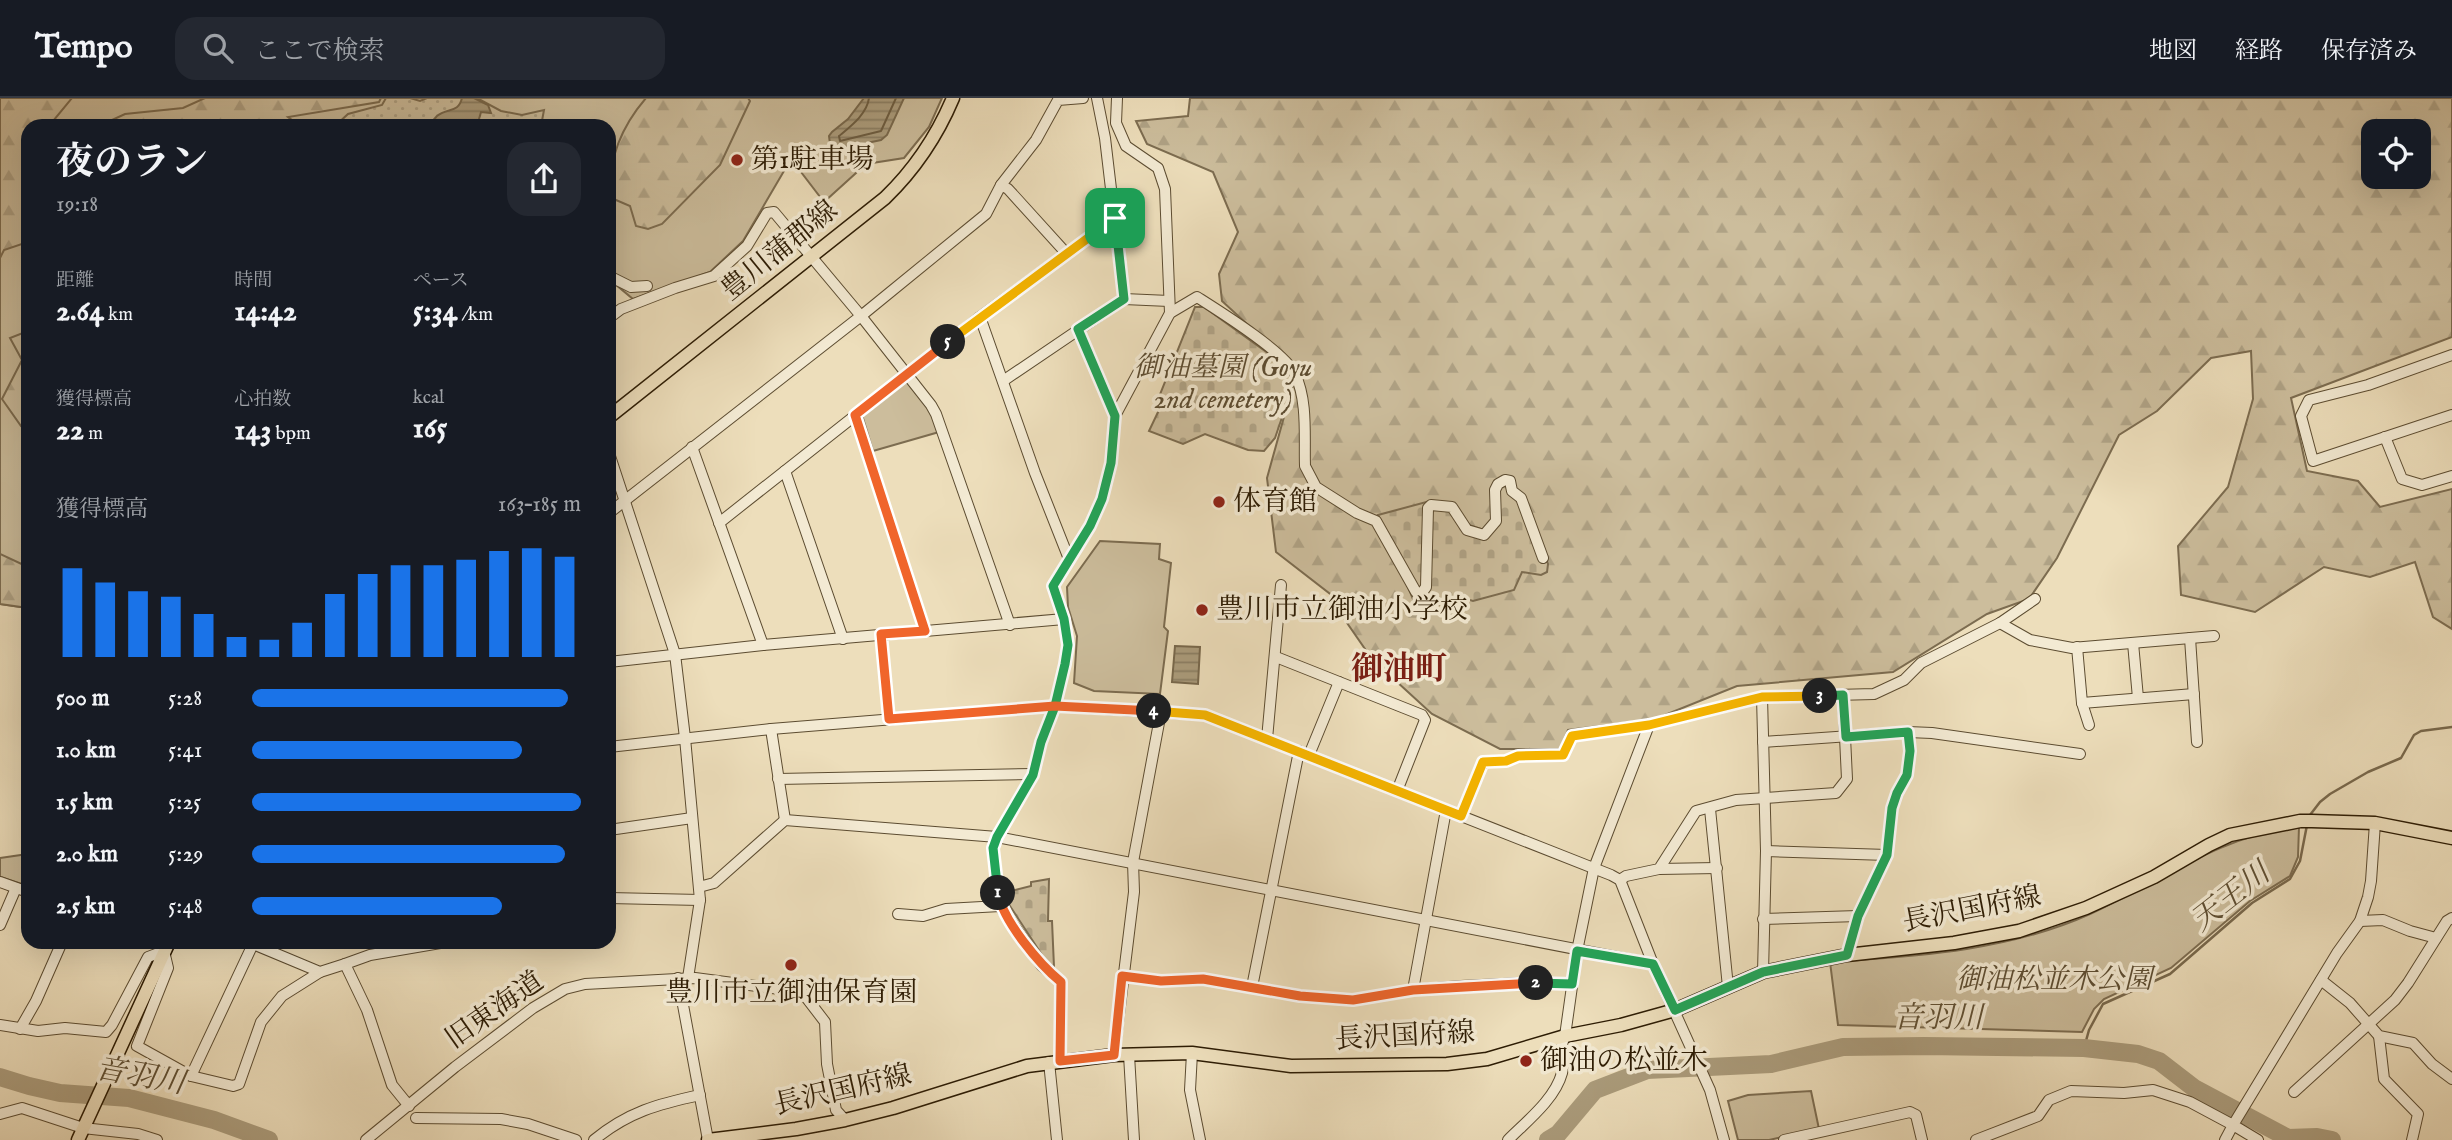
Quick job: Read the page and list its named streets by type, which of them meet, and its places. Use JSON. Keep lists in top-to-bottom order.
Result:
{
  "streets": {
    "main road": ["豊川蒲郡線", "長沢国府線"],
    "street": ["旧東海道"]
  },
  "crossings": [
    ["長沢国府線", "旧東海道"]
  ],
  "districts": ["御油町"],
  "water": ["天王川", "音羽川"],
  "parks": ["御油墓園 (Goyu 2nd cemetery)", "御油松並木公園"],
  "places": [
    "第1駐車場",
    "体育館",
    "豊川市立御油小学校",
    "豊川市立御油保育園",
    "御油の松並木"
  ],
  "page": {
    "header": "Tempo",
    "search": "ここで検索",
    "nav": ["地図", "経路", "保存済み"],
    "heading": ["夜のラン", "19:18"],
    "stats": [
      ["距離", "2.64 km"],
      ["時間", "14:42"],
      ["ペース", "5:34 /km"],
      ["獲得標高", "22 m"],
      ["心拍数", "143 bpm"],
      ["kcal", "165"]
    ],
    "pins": [
      "5",
      "3",
      "4",
      "1",
      "2"
    ],
    "chart": ["獲得標高", "163–185 m"],
    "list": [
      {
        "name": "500 m",
        "note": "5:28"
      },
      {
        "name": "1.0 km",
        "note": "5:41"
      },
      {
        "name": "1.5 km",
        "note": "5:25"
      },
      {
        "name": "2.0 km",
        "note": "5:29"
      },
      {
        "name": "2.5 km",
        "note": "5:48"
      }
    ]
  }
}
